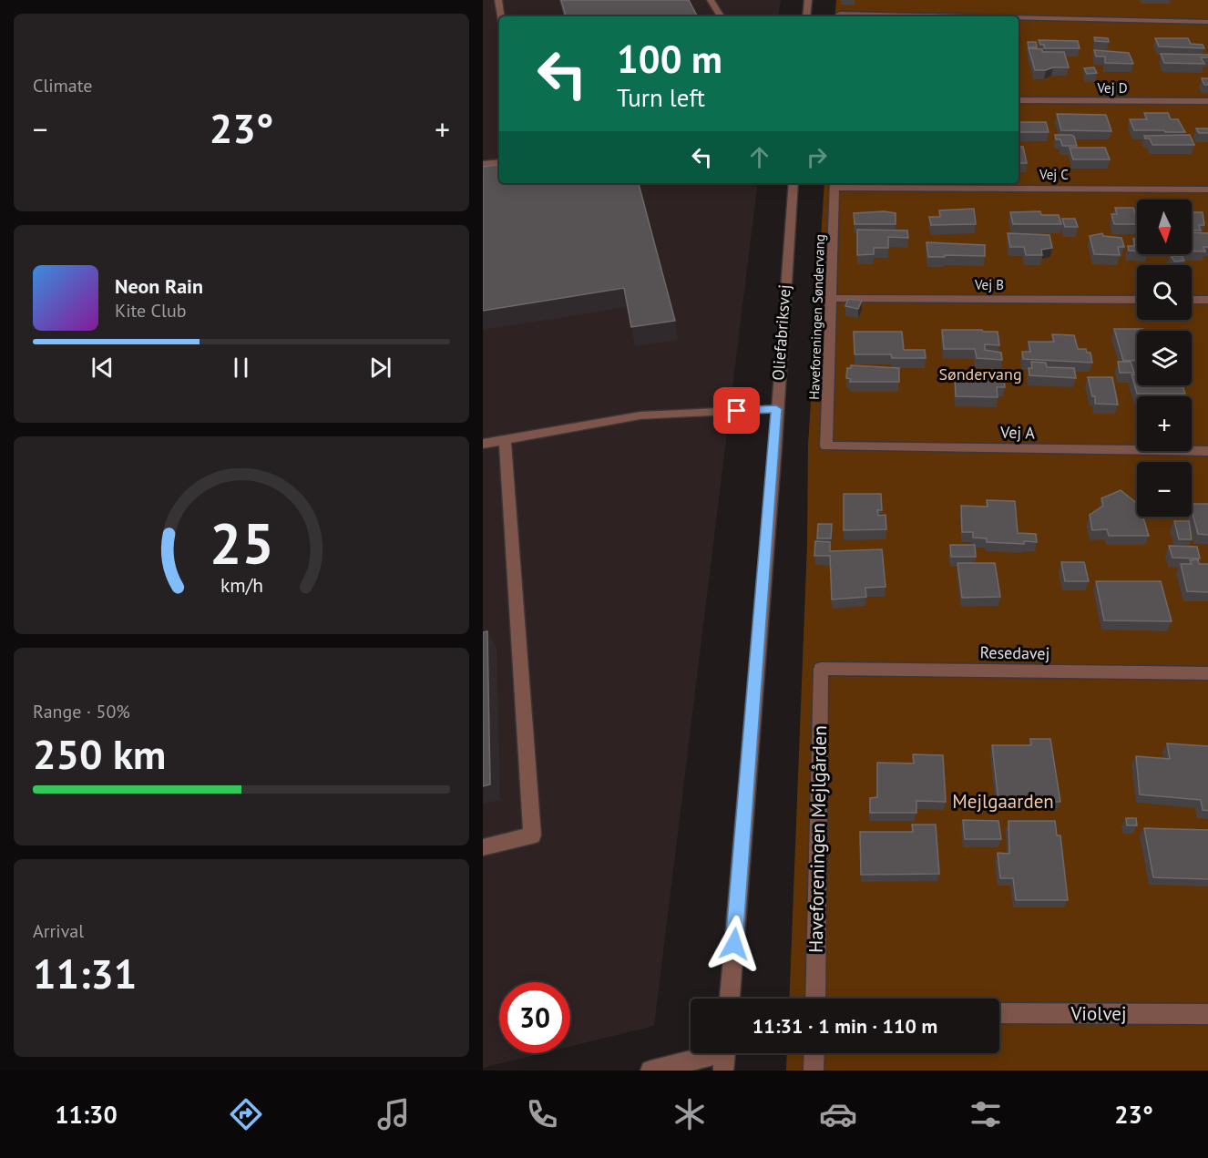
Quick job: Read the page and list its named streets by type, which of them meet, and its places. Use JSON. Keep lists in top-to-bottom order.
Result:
{
  "streets": {
    "street": [
      "Vej D",
      "Vej C",
      "Vej B",
      "Haveforeningen Søndervang",
      "Oliefabriksvej",
      "Vej A",
      "Resedavej",
      "Haveforeningen Mejlgården",
      "Violvej"
    ]
  },
  "crossings": [
    ["Vej C", "Haveforeningen Søndervang"],
    ["Vej B", "Haveforeningen Søndervang"],
    ["Haveforeningen Søndervang", "Vej A"],
    ["Resedavej", "Haveforeningen Mejlgården"]
  ],
  "parks": ["Søndervang", "Mejlgaarden"],
  "north": "bottom",
  "page": {
    "tile": [
      "Climate",
      ["Range · 50%", "250 km"],
      ["Arrival", "11:31"]
    ],
    "turn": ["100 m", "Turn left"],
    "heat": ["−", "23°", "+"],
    "map_buttons": ["+", "−"],
    "song": ["Neon Rain", "Kite Club"],
    "limit": "30",
    "trip": "11:31 · 1 min · 110 m",
    "tabs": ["11:30", "23°"],
    "gauge": ["25", "km/h"]
  }
}
